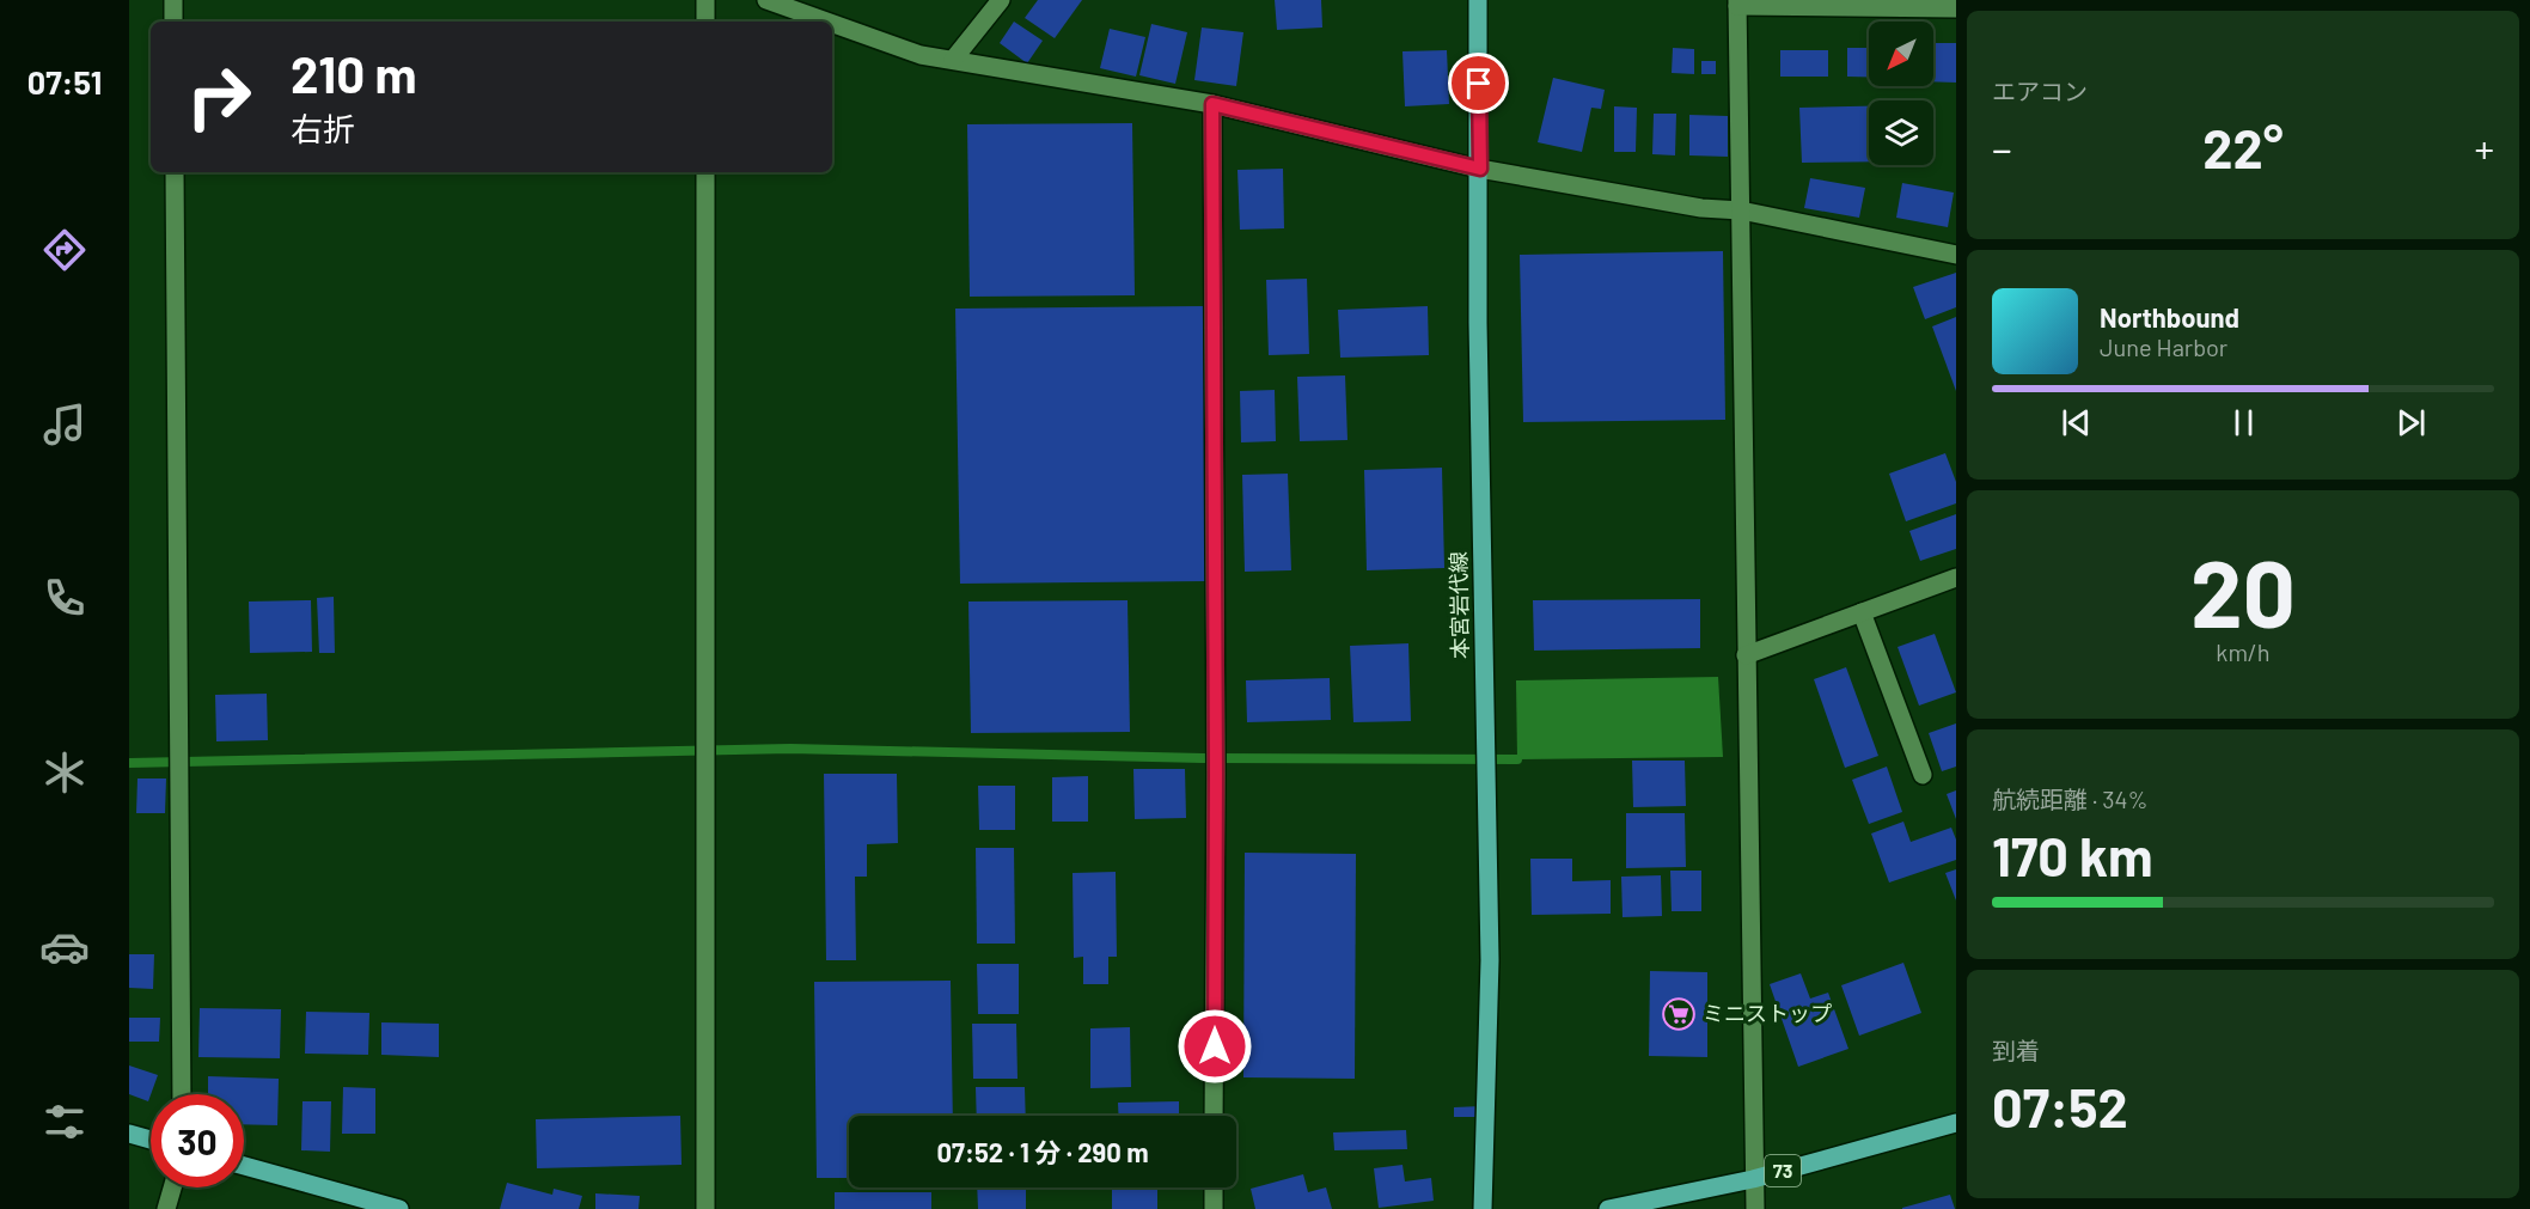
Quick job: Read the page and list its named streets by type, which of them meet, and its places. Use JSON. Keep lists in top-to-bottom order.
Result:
{
  "streets": {
    "main road": ["本宮岩代線", "73"]
  },
  "places": {
    "supermarket": ["ミニストップ"]
  },
  "north": "bottom left",
  "page": {
    "tabs": "07:51",
    "tile": [
      "エアコン",
      ["20", "km/h"],
      ["航続距離 · 34%", "170 km"],
      ["到着", "07:52"]
    ],
    "turn": ["210 m", "右折"],
    "heat": ["−", "22°", "+"],
    "song": ["Northbound", "June Harbor"],
    "limit": "30",
    "trip": "07:52 · 1 分 · 290 m"
  }
}
